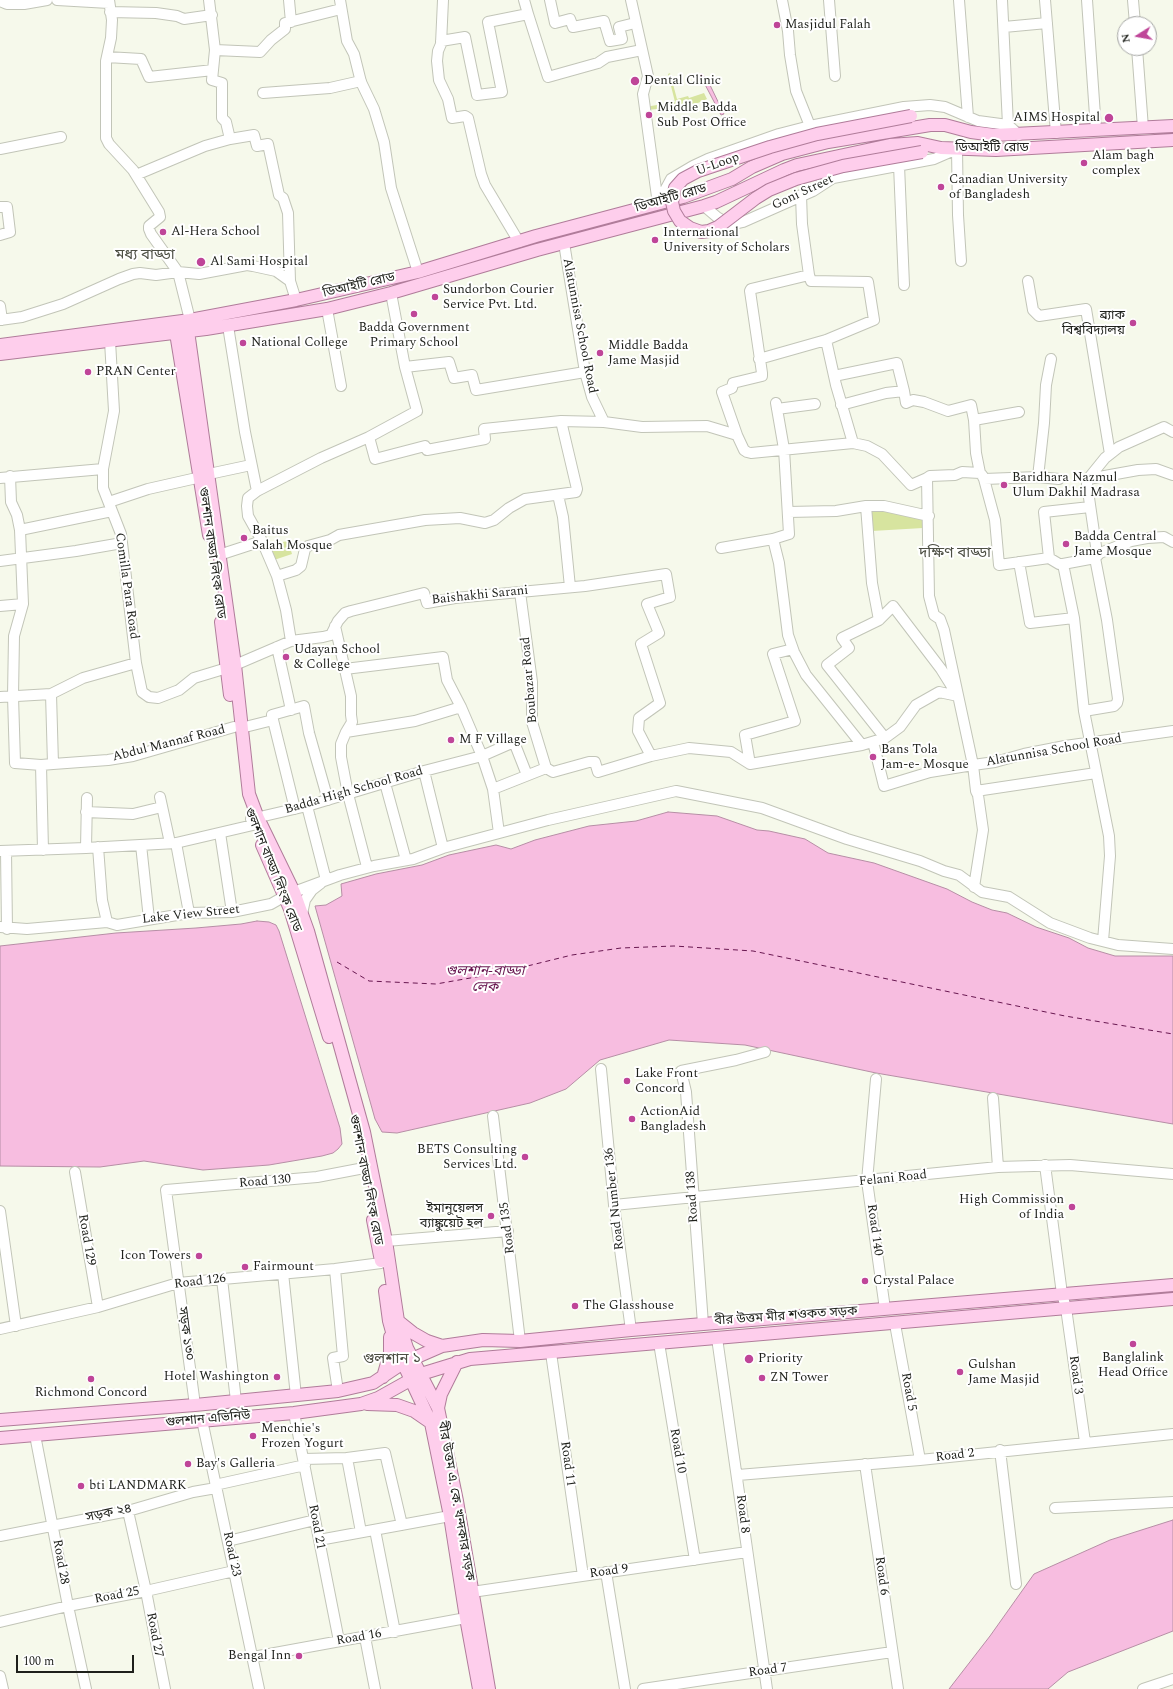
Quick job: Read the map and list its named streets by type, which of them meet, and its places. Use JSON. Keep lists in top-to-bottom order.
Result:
{
  "streets": {
    "main road": [
      "ডিআইটি রোড",
      "U-Loop",
      "গুলশান বাড্ডা লিংক রোড",
      "বীর উত্তম মীর শওকত সড়ক",
      "গুলশান এভিনিউ",
      "বীর উত্তম এ. কে. খন্দকার সড়ক"
    ],
    "street": [
      "Goni Street",
      "Alatunnisa School Road",
      "Comilla Para Road",
      "Baishakhi Sarani",
      "Boubazar Road",
      "Abdul Mannaf Road",
      "Badda High School Road",
      "Lake View Street",
      "Felani Road",
      "Road 130",
      "Road 138",
      "Road Number 136",
      "Road 135",
      "Road 140",
      "Road 129",
      "Road 126",
      "সড়ক ১৩০",
      "Road 3",
      "Road 5",
      "Road 10",
      "Road 2",
      "Road 11",
      "সড়ক ২৪",
      "Road 8",
      "Road 21",
      "Road 23",
      "Road 28",
      "Road 9",
      "Road 6",
      "Road 25",
      "Road 27",
      "Road 16",
      "Road 7"
    ]
  },
  "crossings": [
    ["ডিআইটি রোড", "U-Loop"],
    ["ডিআইটি রোড", "Goni Street"],
    ["ডিআইটি রোড", "Alatunnisa School Road"],
    ["ডিআইটি রোড", "গুলশান বাড্ডা লিংক রোড"],
    ["গুলশান বাড্ডা লিংক রোড", "Comilla Para Road"],
    ["গুলশান বাড্ডা লিংক রোড", "Abdul Mannaf Road"],
    ["গুলশান বাড্ডা লিংক রোড", "Badda High School Road"],
    ["গুলশান বাড্ডা লিংক রোড", "Lake View Street"],
    ["গুলশান বাড্ডা লিংক রোড", "Road 130"],
    ["গুলশান বাড্ডা লিংক রোড", "Road 126"],
    ["গুলশান বাড্ডা লিংক রোড", "বীর উত্তম এ. কে. খন্দকার সড়ক"],
    ["Baishakhi Sarani", "Boubazar Road"],
    ["Felani Road", "Road 138"],
    ["Felani Road", "Road Number 136"],
    ["Felani Road", "Road 140"],
    ["Felani Road", "Road 3"],
    ["Road 130", "সড়ক ১৩০"],
    ["Road 138", "বীর উত্তম মীর শওকত সড়ক"],
    ["Road Number 136", "বীর উত্তম মীর শওকত সড়ক"],
    ["Road 135", "বীর উত্তম মীর শওকত সড়ক"],
    ["Road 140", "বীর উত্তম মীর শওকত সড়ক"],
    ["Road 129", "Road 126"],
    ["Road 126", "সড়ক ১৩০"],
    ["বীর উত্তম মীর শওকত সড়ক", "Road 3"],
    ["বীর উত্তম মীর শওকত সড়ক", "Road 5"],
    ["বীর উত্তম মীর শওকত সড়ক", "গুলশান এভিনিউ"],
    ["বীর উত্তম মীর শওকত সড়ক", "Road 10"],
    ["বীর উত্তম মীর শওকত সড়ক", "Road 11"],
    ["বীর উত্তম মীর শওকত সড়ক", "বীর উত্তম এ. কে. খন্দকার সড়ক"],
    ["বীর উত্তম মীর শওকত সড়ক", "Road 8"],
    ["সড়ক ১৩০", "গুলশান এভিনিউ"],
    ["Road 3", "Road 2"],
    ["Road 5", "Road 2"],
    ["গুলশান এভিনিউ", "বীর উত্তম এ. কে. খন্দকার সড়ক"],
    ["গুলশান এভিনিউ", "Road 21"],
    ["গুলশান এভিনিউ", "Road 23"],
    ["গুলশান এভিনিউ", "Road 28"],
    ["Road 10", "Road 9"],
    ["Road 2", "Road 8"],
    ["Road 2", "Road 6"],
    ["Road 11", "Road 9"],
    ["বীর উত্তম এ. কে. খন্দকার সড়ক", "Road 9"],
    ["বীর উত্তম এ. কে. খন্দকার সড়ক", "Road 16"],
    ["সড়ক ২৪", "Road 21"],
    ["সড়ক ২৪", "Road 23"],
    ["সড়ক ২৪", "Road 28"],
    ["সড়ক ২৪", "Road 27"],
    ["Road 8", "Road 9"],
    ["Road 8", "Road 7"],
    ["Road 21", "Road 16"],
    ["Road 23", "Road 25"],
    ["Road 23", "Road 16"],
    ["Road 28", "Road 25"],
    ["Road 6", "Road 7"],
    ["Road 25", "Road 27"]
  ],
  "districts": ["মধ্য বাড্ডা", "দক্ষিণ বাড্ডা", "গুলশান ১"],
  "water": ["গুলশান-বাড্ডা লেক"],
  "places": [
    "Masjidul Falah",
    "Dental Clinic",
    "Middle Badda Sub Post Office",
    "AIMS Hospital",
    "Alam bagh complex",
    "Canadian University of Bangladesh",
    "Al-Hera School",
    "International University of Scholars",
    "Al Sami Hospital",
    "Sundorbon Courier Service Pvt. Ltd.",
    "Badda Government Primary School",
    "ব্র্যাক বিশ্ববিদ্যালয়",
    "National College",
    "Middle Badda Jame Masjid",
    "PRAN Center",
    "Baridhara Nazmul Ulum Dakhil Madrasa",
    "Baitus Salah Mosque",
    "Badda Central Jame Mosque",
    "Udayan School & College",
    "M F Village",
    "Bans Tola Jam-e- Mosque",
    "Lake Front Concord",
    "ActionAid Bangladesh",
    "BETS Consulting Services Ltd.",
    "High Commission of India",
    "ইমানুয়েলস ব্যাঙ্কুয়েট হল",
    "Icon Towers",
    "Fairmount",
    "Crystal Palace",
    "The Glasshouse",
    "Banglalink Head Office",
    "Priority",
    "Gulshan Jame Masjid",
    "Hotel Washington",
    "ZN Tower",
    "Richmond Concord",
    "Menchie's Frozen Yogurt",
    "Bay's Galleria",
    "bti LANDMARK",
    "Bengal Inn"
  ],
  "scale_bar": "100 m",
  "north": "left"
}
